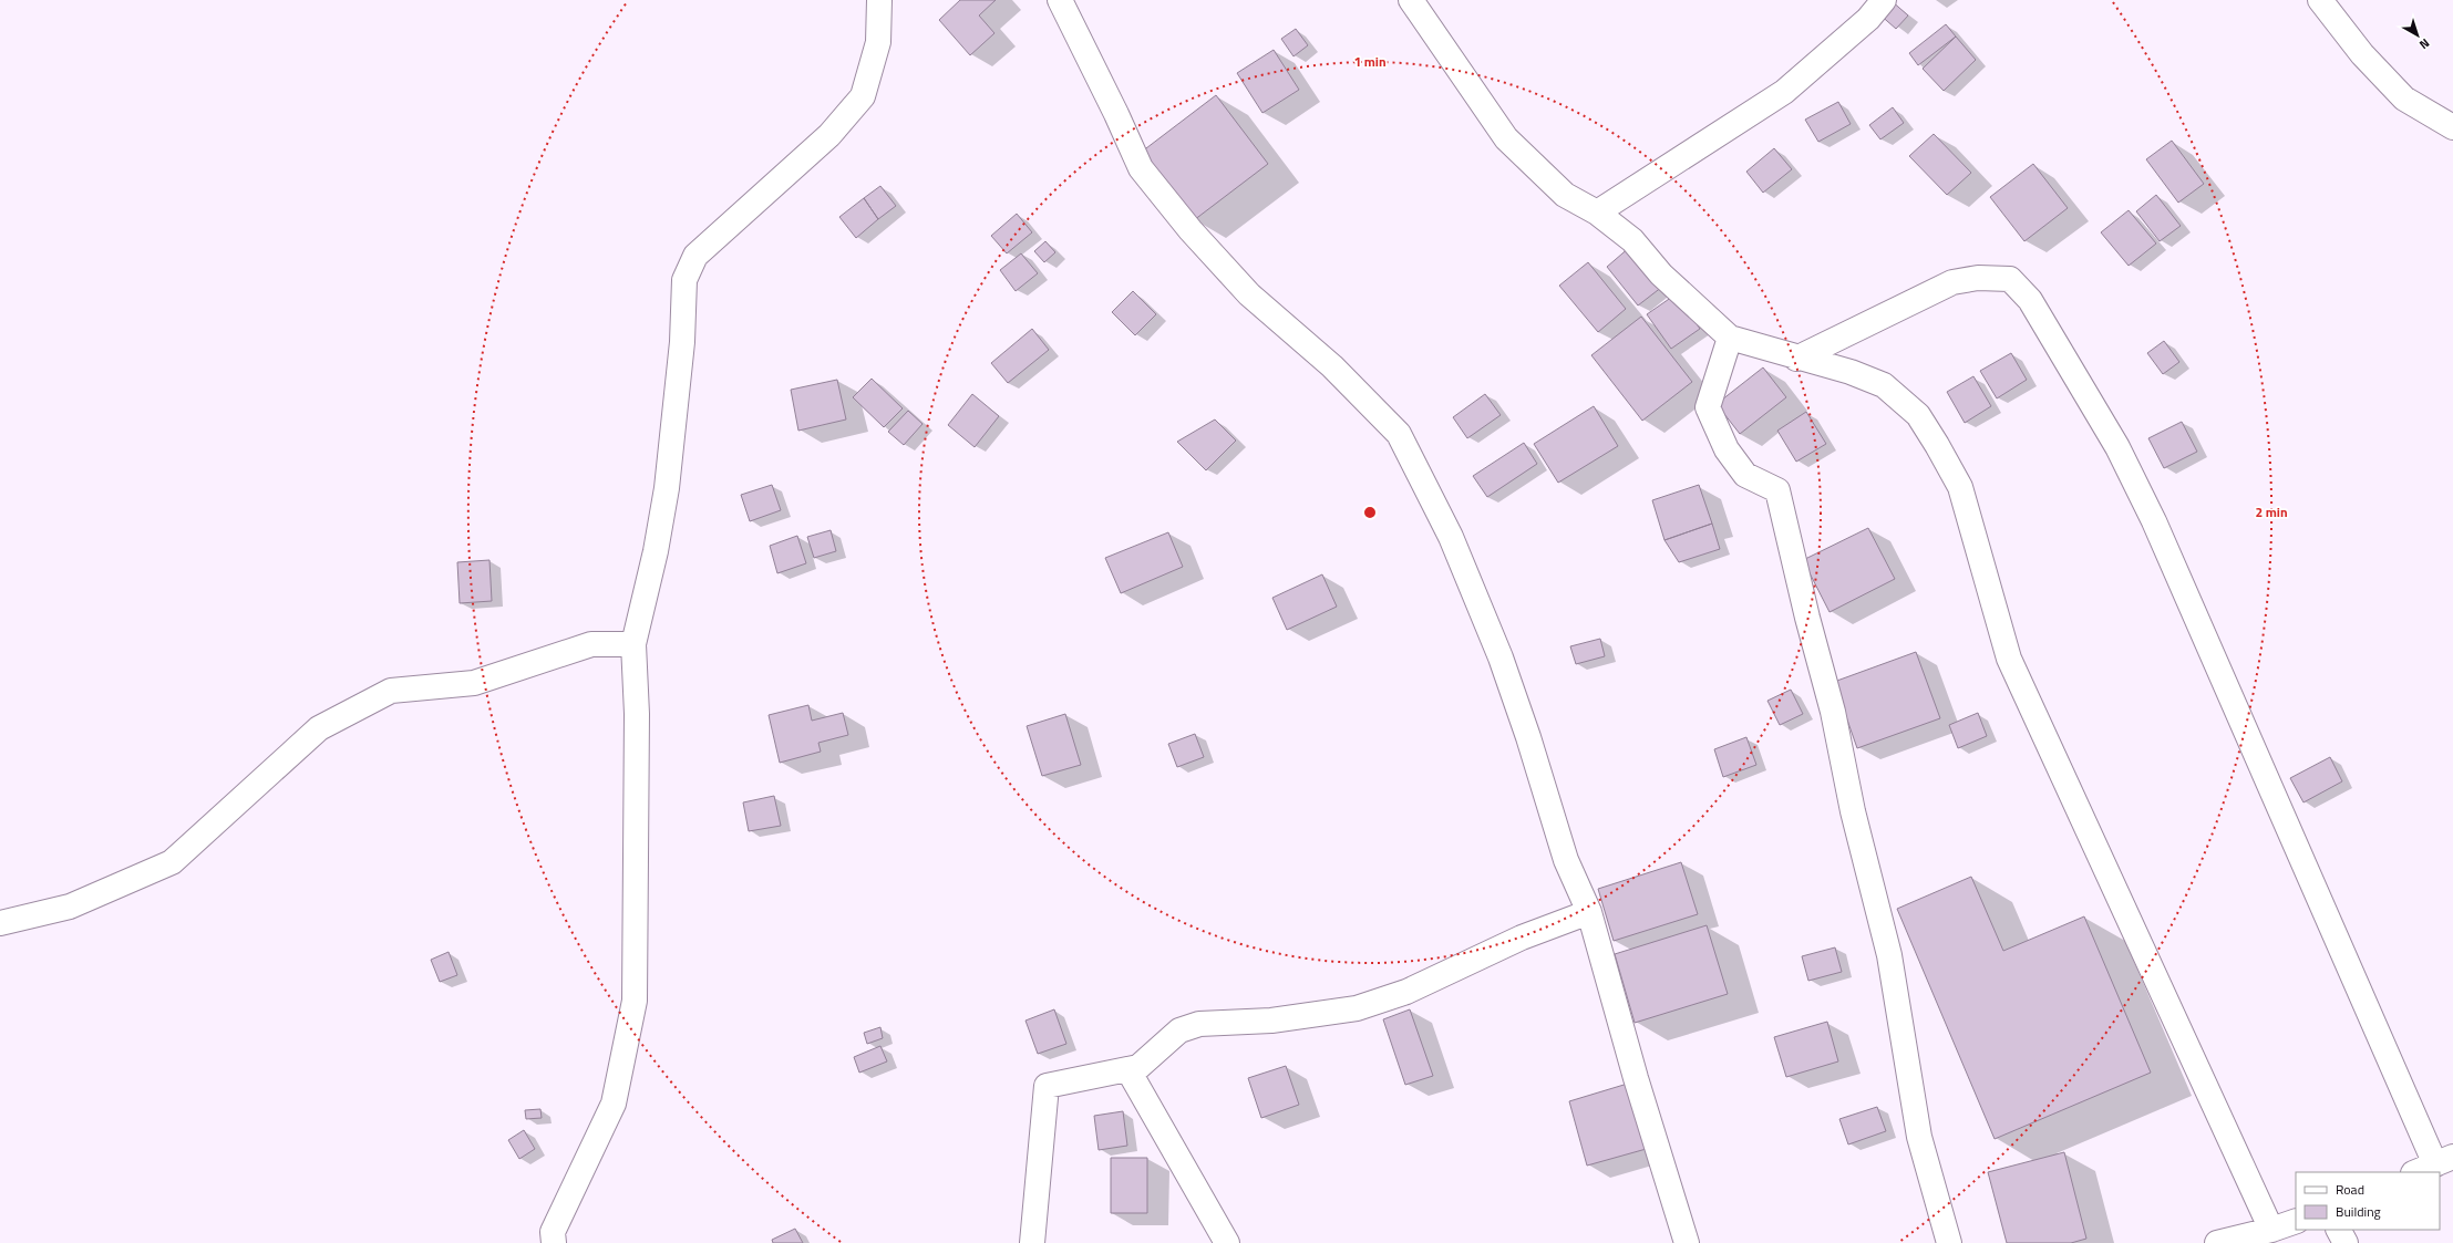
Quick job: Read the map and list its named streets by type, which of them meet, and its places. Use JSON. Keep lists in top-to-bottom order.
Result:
{
  "legend": ["Road", "Building"],
  "north": "bottom right",
  "rings": ["1 min", "2 min"]
}
